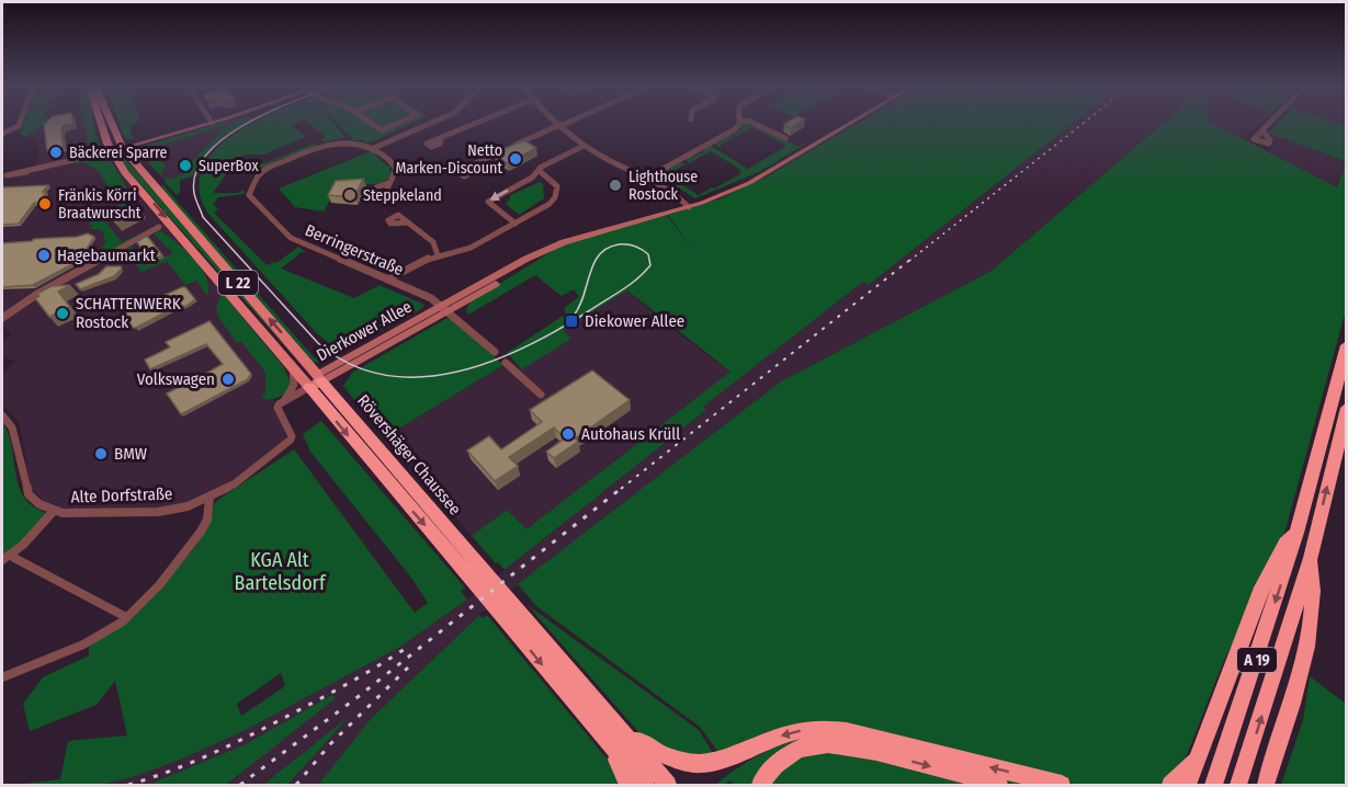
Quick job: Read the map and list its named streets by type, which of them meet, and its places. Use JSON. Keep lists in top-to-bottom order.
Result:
{
  "streets": {
    "highway": ["L 22", "Rövershäger Chaussee", "A 19"],
    "main road": ["Dierkower Allee"],
    "street": ["Berringerstraße", "Alte Dorfstraße"]
  },
  "crossings": [
    ["Berringerstraße", "Dierkower Allee"],
    ["Dierkower Allee", "Rövershäger Chaussee"]
  ],
  "parks": ["KGA Alt Bartelsdorf"],
  "places": {
    "other": [
      "Bäckerei Sparre",
      "Netto Marken-Discount",
      "SuperBox",
      "Lighthouse Rostock",
      "Steppkeland",
      "Fränkis Körri Braatwurscht",
      "Hagebaumarkt",
      "SCHATTENWERK Rostock",
      "Volkswagen",
      "Autohaus Krüll",
      "BMW"
    ],
    "transit": ["Diekower Allee"]
  }
}
